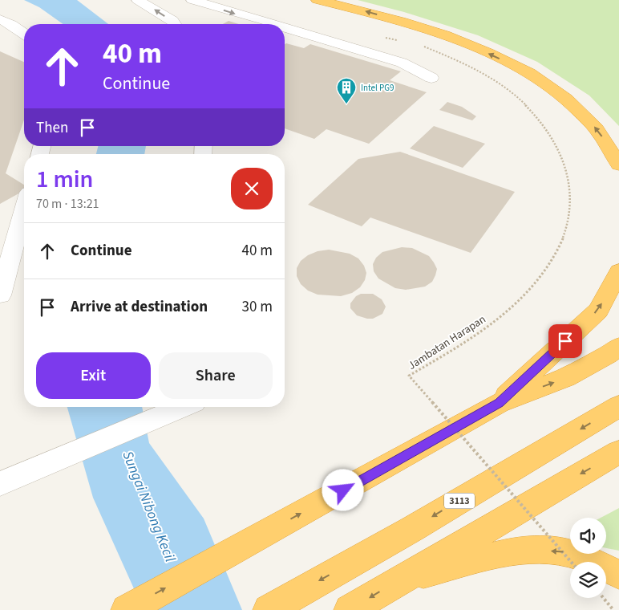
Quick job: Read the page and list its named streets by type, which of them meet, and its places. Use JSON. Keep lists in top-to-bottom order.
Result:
{
  "streets": {
    "highway": ["3113"],
    "path": ["Jambatan Harapan"]
  },
  "water": ["Sungai Nibong Kecil"],
  "places": {
    "building": ["Intel PG9"]
  },
  "page": {
    "turn": ["40 m", "Continue"],
    "then": "Then",
    "heading": ["1 min", "70 m · 13:21"],
    "list": [
      {
        "name": "Continue",
        "value": "40 m"
      },
      {
        "name": "Arrive at destination",
        "value": "30 m"
      }
    ],
    "buttons": ["Exit", "Share"]
  }
}
